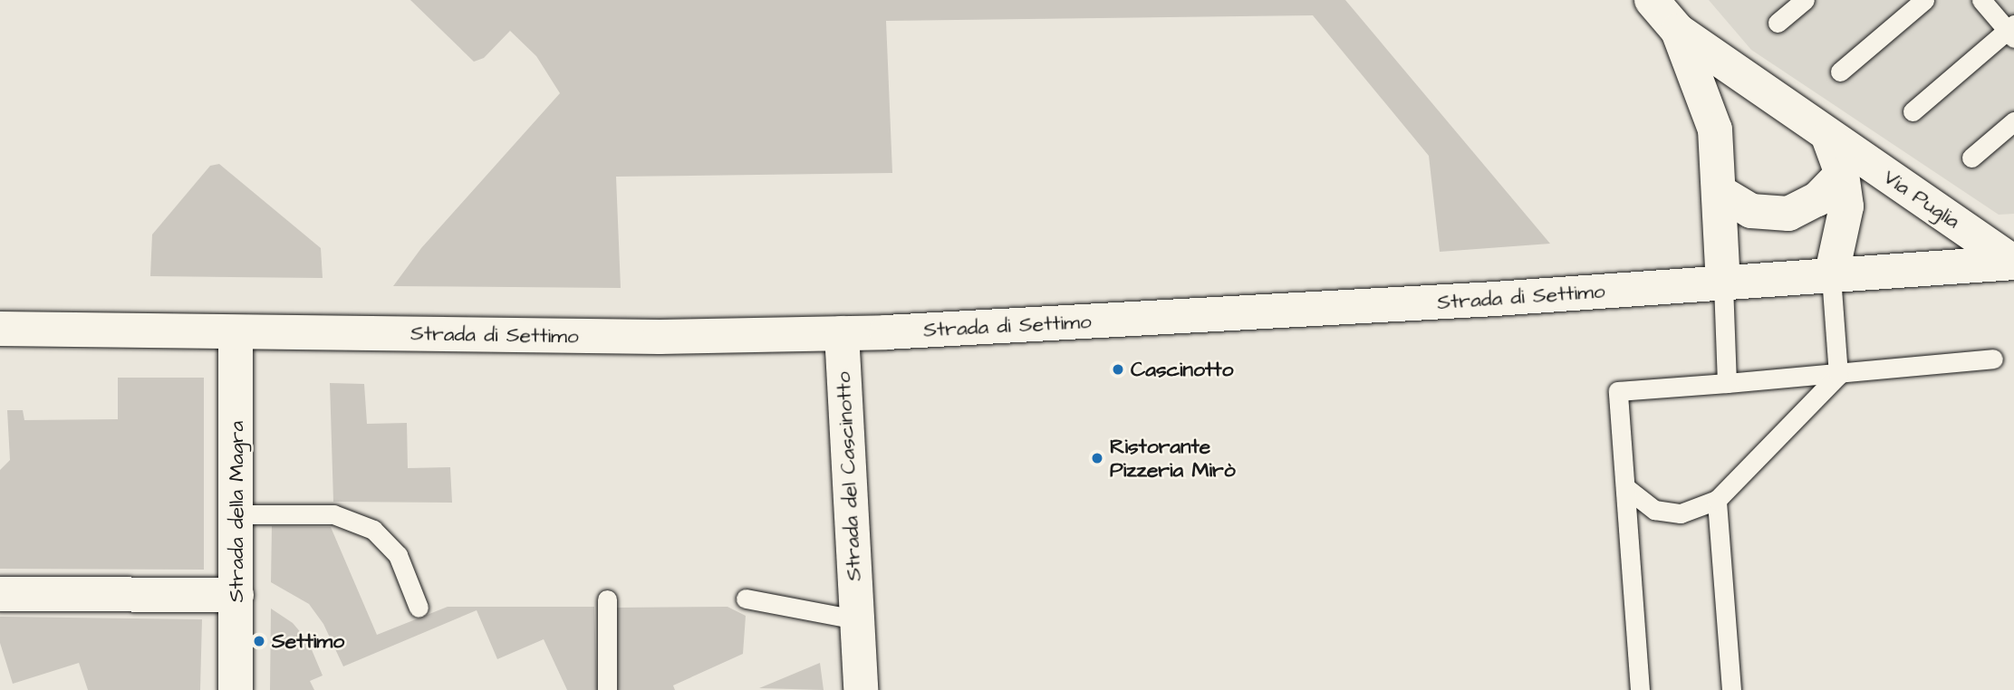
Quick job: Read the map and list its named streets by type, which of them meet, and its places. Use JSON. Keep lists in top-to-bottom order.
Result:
{
  "streets": {
    "main road": [
      "Via Puglia",
      "Strada di Settimo",
      "Strada del Cascinotto",
      "Strada della Magra"
    ]
  },
  "crossings": [
    ["Via Puglia", "Strada di Settimo"],
    ["Strada di Settimo", "Strada del Cascinotto"],
    ["Strada di Settimo", "Strada della Magra"]
  ],
  "places": ["Cascinotto", "Ristorante Pizzeria Mirò", "Settimo"]
}
